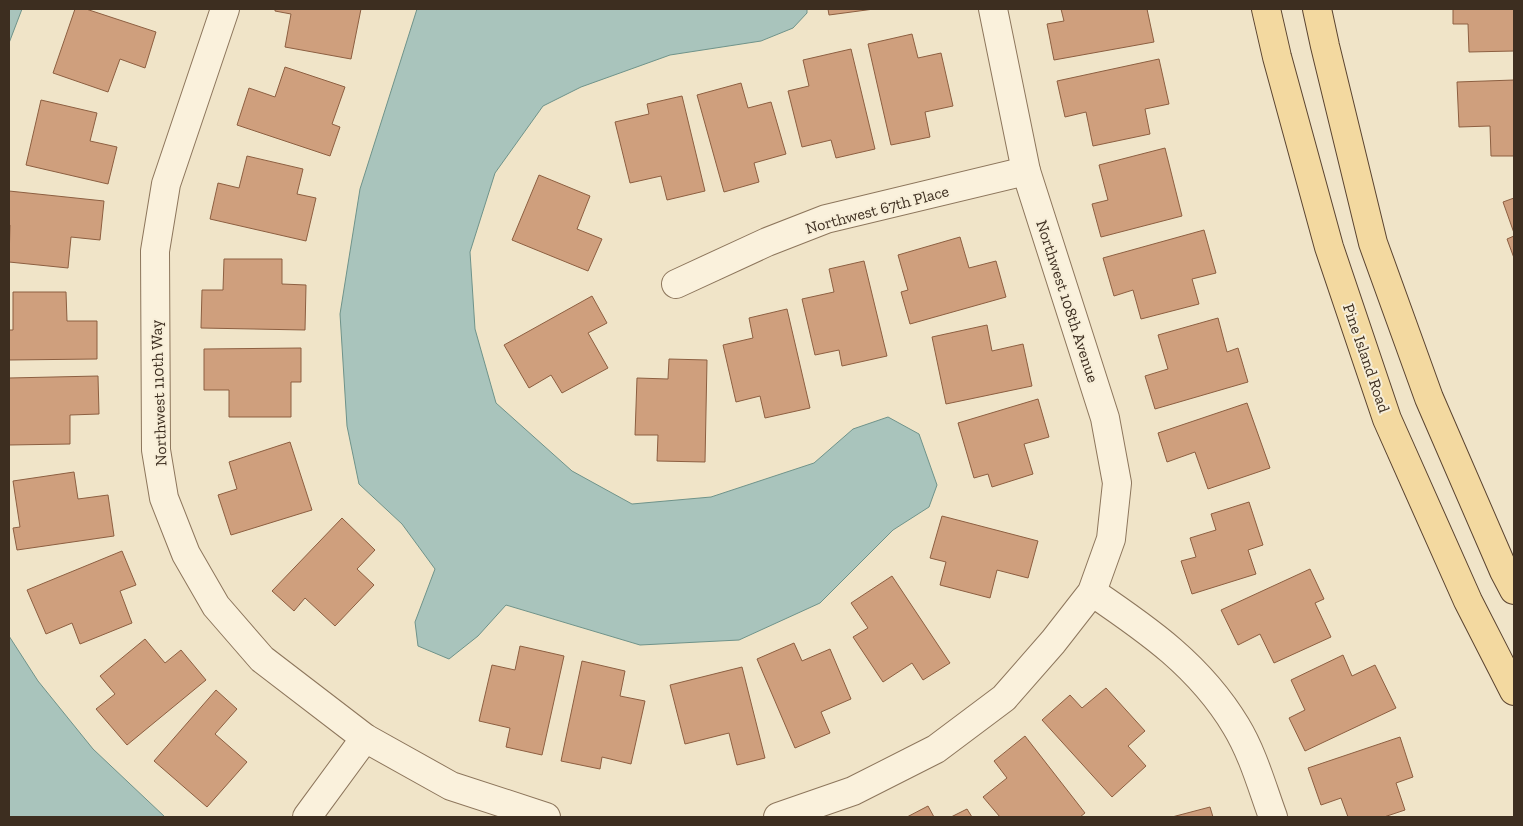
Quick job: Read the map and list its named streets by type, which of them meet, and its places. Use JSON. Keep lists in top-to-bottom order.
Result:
{
  "streets": {
    "main road": ["Pine Island Road"],
    "street": ["Northwest 67th Place", "Northwest 108th Avenue", "Northwest 110th Way"]
  },
  "crossings": [
    ["Northwest 67th Place", "Northwest 108th Avenue"]
  ]
}
